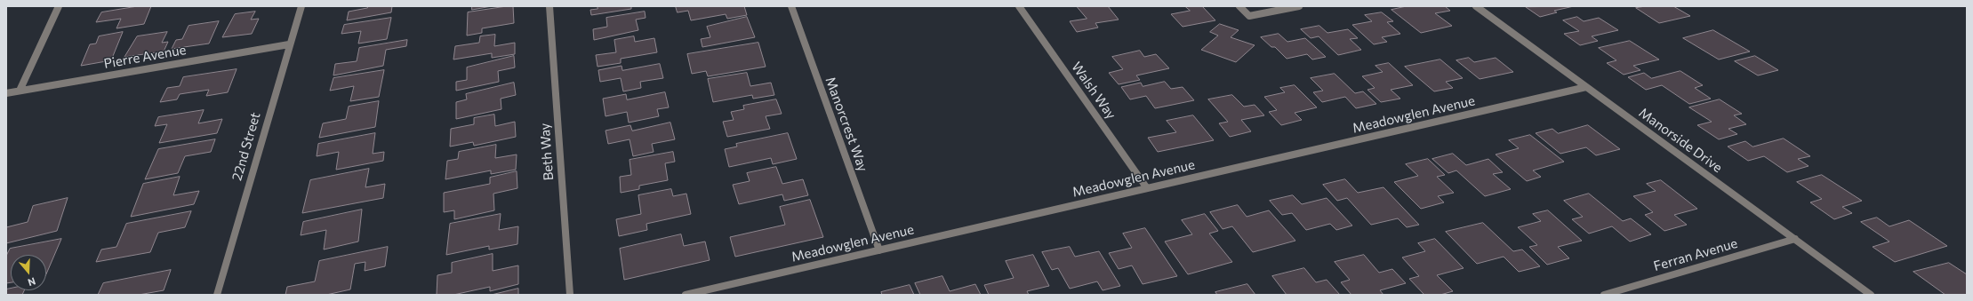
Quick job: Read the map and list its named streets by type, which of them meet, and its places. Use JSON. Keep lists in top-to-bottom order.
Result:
{
  "streets": {
    "street": [
      "Pierre Avenue",
      "Walsh Way",
      "Meadowglen Avenue",
      "Manorcrest Way",
      "Manorside Drive",
      "22nd Street",
      "Beth Way",
      "Ferran Avenue"
    ]
  },
  "crossings": [
    ["Pierre Avenue", "22nd Street"],
    ["Walsh Way", "Meadowglen Avenue"],
    ["Meadowglen Avenue", "Manorcrest Way"],
    ["Meadowglen Avenue", "Manorside Drive"],
    ["Manorside Drive", "Ferran Avenue"]
  ],
  "north": "bottom"
}
